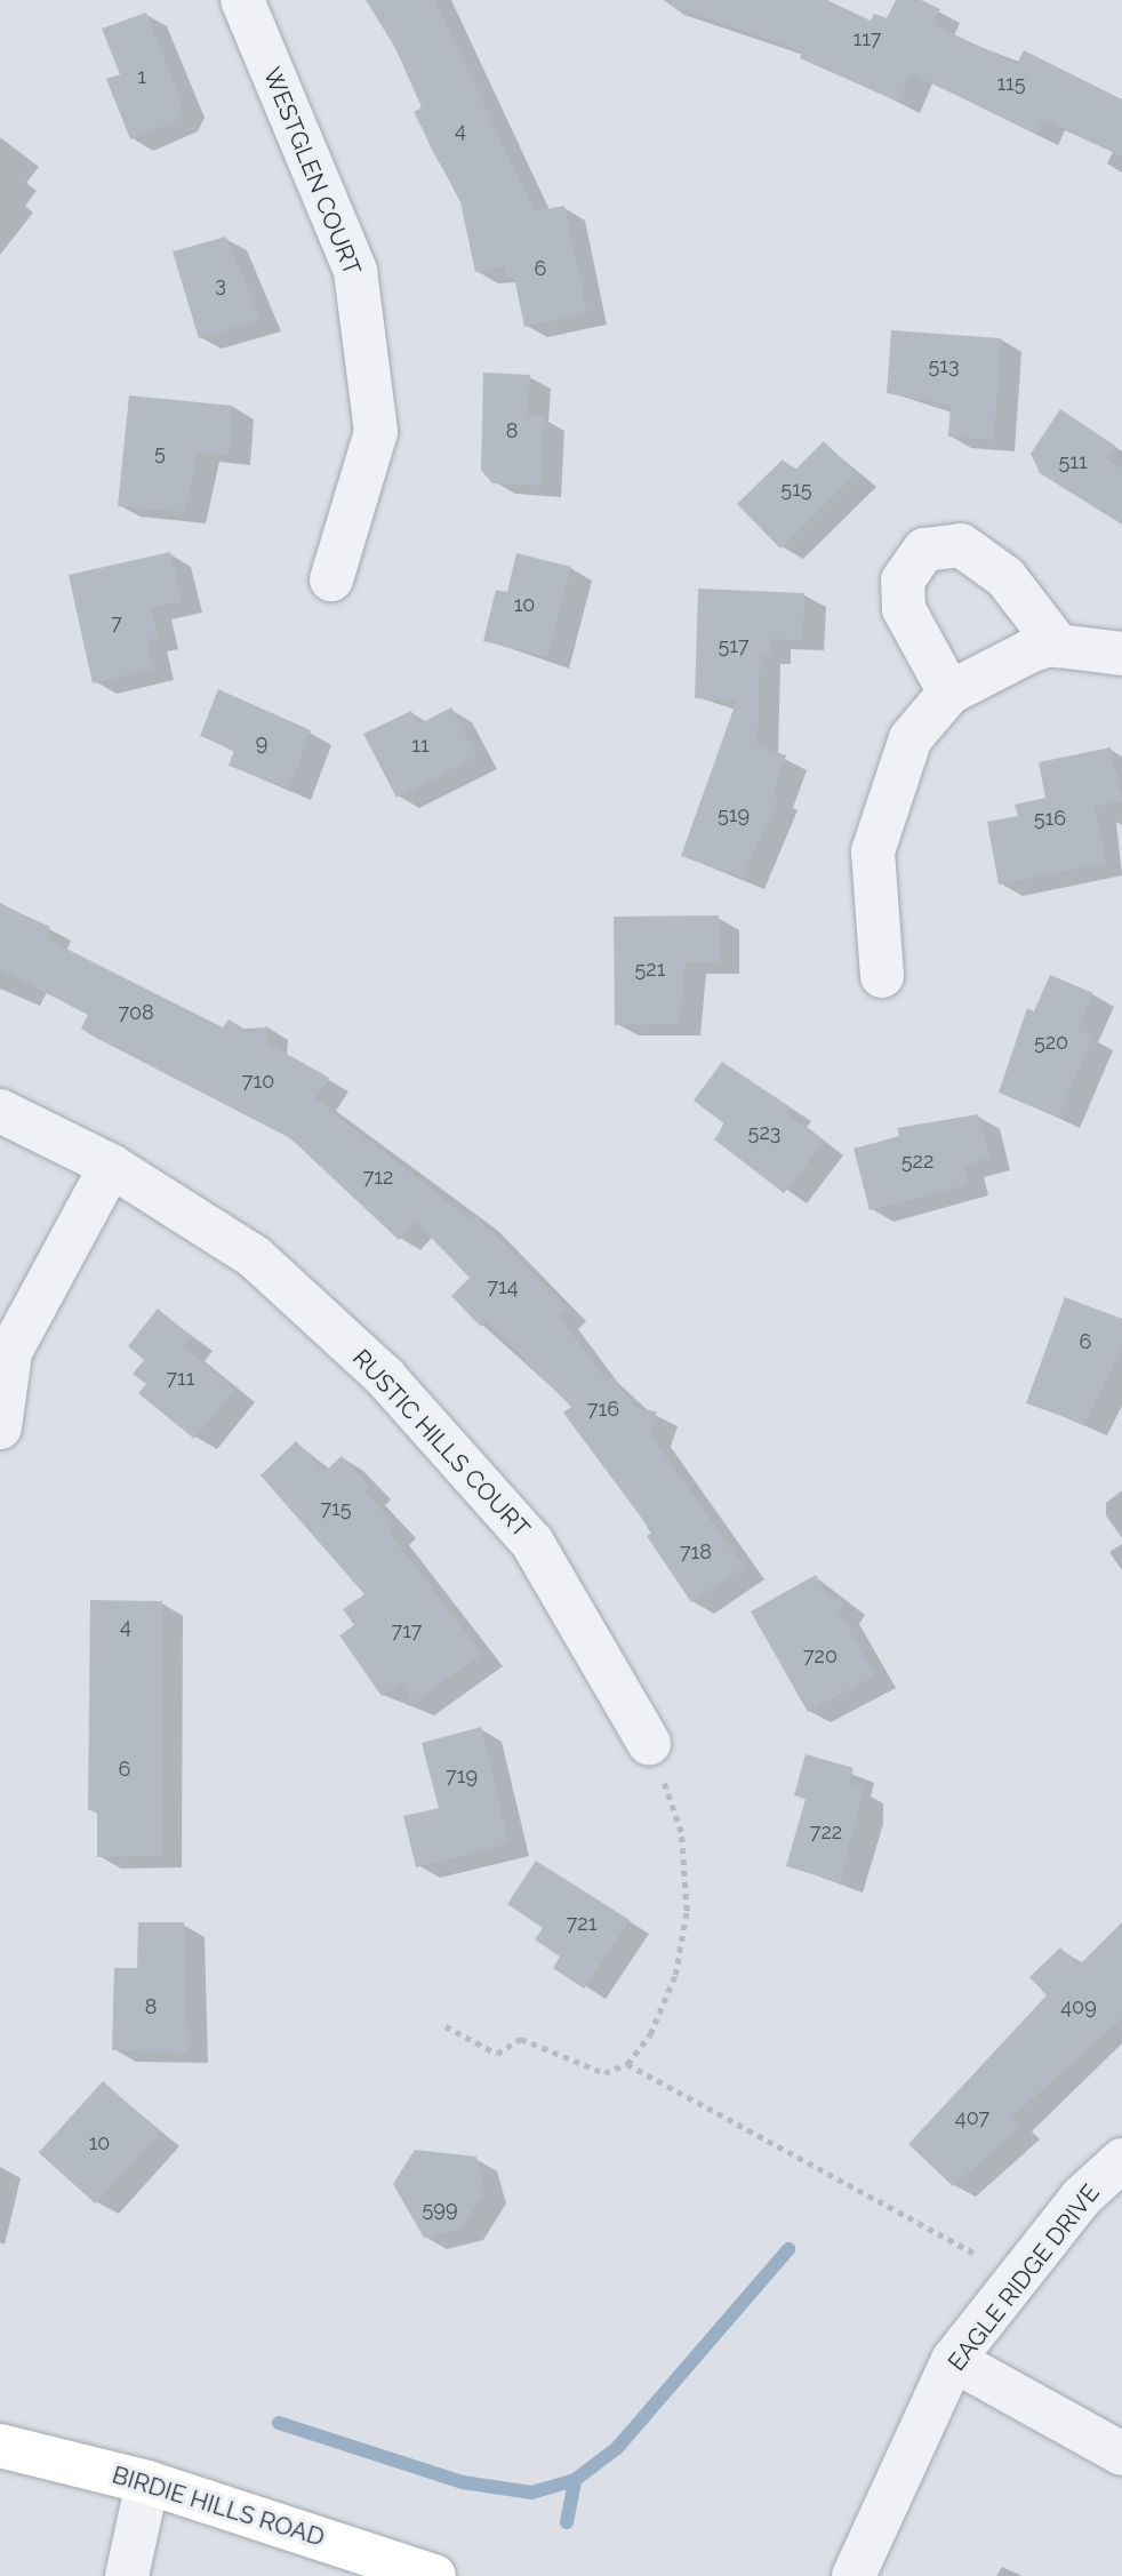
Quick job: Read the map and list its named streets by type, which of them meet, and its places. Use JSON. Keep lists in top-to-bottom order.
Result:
{
  "streets": {
    "main road": ["BIRDIE HILLS ROAD"],
    "street": ["WESTGLEN COURT", "RUSTIC HILLS COURT", "EAGLE RIDGE DRIVE"]
  },
  "house_numbers": [
    "117",
    "1",
    "115",
    "4",
    "6",
    "3",
    "513",
    "8",
    "5",
    "511",
    "515",
    "10",
    "7",
    "517",
    "9",
    "11",
    "519",
    "516",
    "521",
    "708",
    "520",
    "710",
    "523",
    "522",
    "712",
    "714",
    "6",
    "711",
    "716",
    "715",
    "718",
    "4",
    "717",
    "720",
    "6",
    "719",
    "722",
    "721",
    "8",
    "409",
    "407",
    "10",
    "599"
  ]
}
